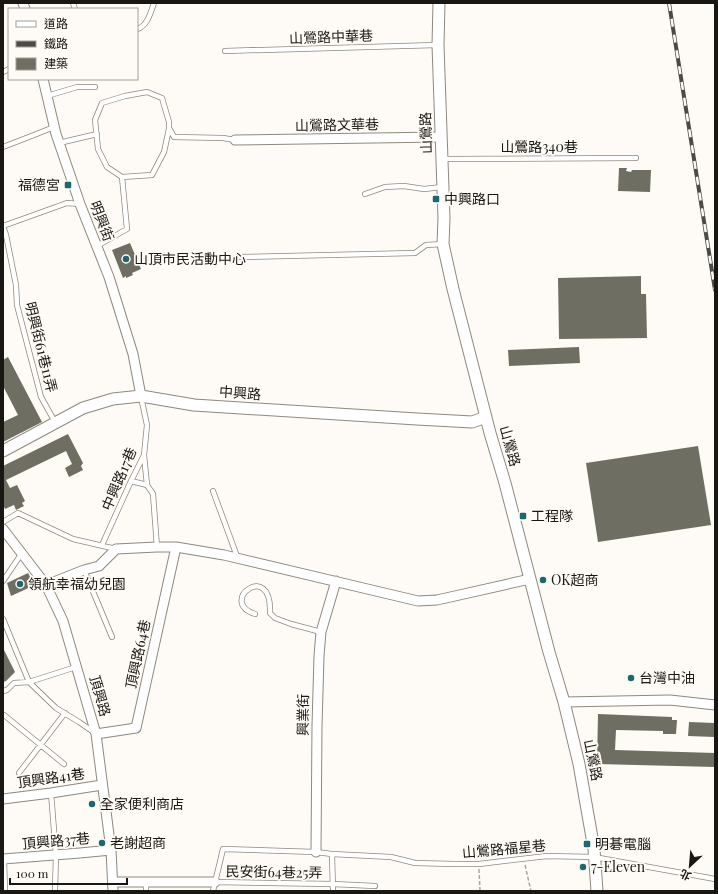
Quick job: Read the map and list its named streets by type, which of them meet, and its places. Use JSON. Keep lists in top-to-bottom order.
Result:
{
  "streets": {
    "street": [
      "山鶯路文華巷",
      "山鶯路",
      "明興街",
      "中興路",
      "頂興路64巷",
      "頂興路",
      "興業街",
      "頂興路41巷",
      "頂興路37巷"
    ],
    "lane": [
      "山鶯路中華巷",
      "山鶯路340巷",
      "明興街61巷11弄",
      "中興路17巷",
      "山鶯路福星巷",
      "民安街64巷25弄"
    ]
  },
  "crossings": [
    ["山鶯路中華巷", "山鶯路"],
    ["山鶯路文華巷", "山鶯路"],
    ["山鶯路", "山鶯路340巷"],
    ["山鶯路", "中興路"],
    ["山鶯路", "山鶯路福星巷"],
    ["明興街", "中興路"],
    ["明興街", "中興路17巷"],
    ["明興街61巷11弄", "中興路"],
    ["中興路", "中興路17巷"],
    ["頂興路64巷", "頂興路"],
    ["頂興路", "頂興路41巷"],
    ["頂興路", "頂興路37巷"],
    ["興業街", "山鶯路福星巷"],
    ["山鶯路福星巷", "民安街64巷25弄"]
  ],
  "places": {
    "transit": [
      "福德宮",
      "中興路口",
      "工程隊",
      "明碁電腦"
    ],
    "other": [
      "山頂市民活動中心",
      "OK超商",
      "領航幸福幼兒園",
      "台灣中油",
      "全家便利商店",
      "老謝超商",
      "7-Eleven"
    ]
  },
  "legend": ["道路", "鐵路", "建築"],
  "scale_bar": "100 m",
  "north": "bottom left"
}
